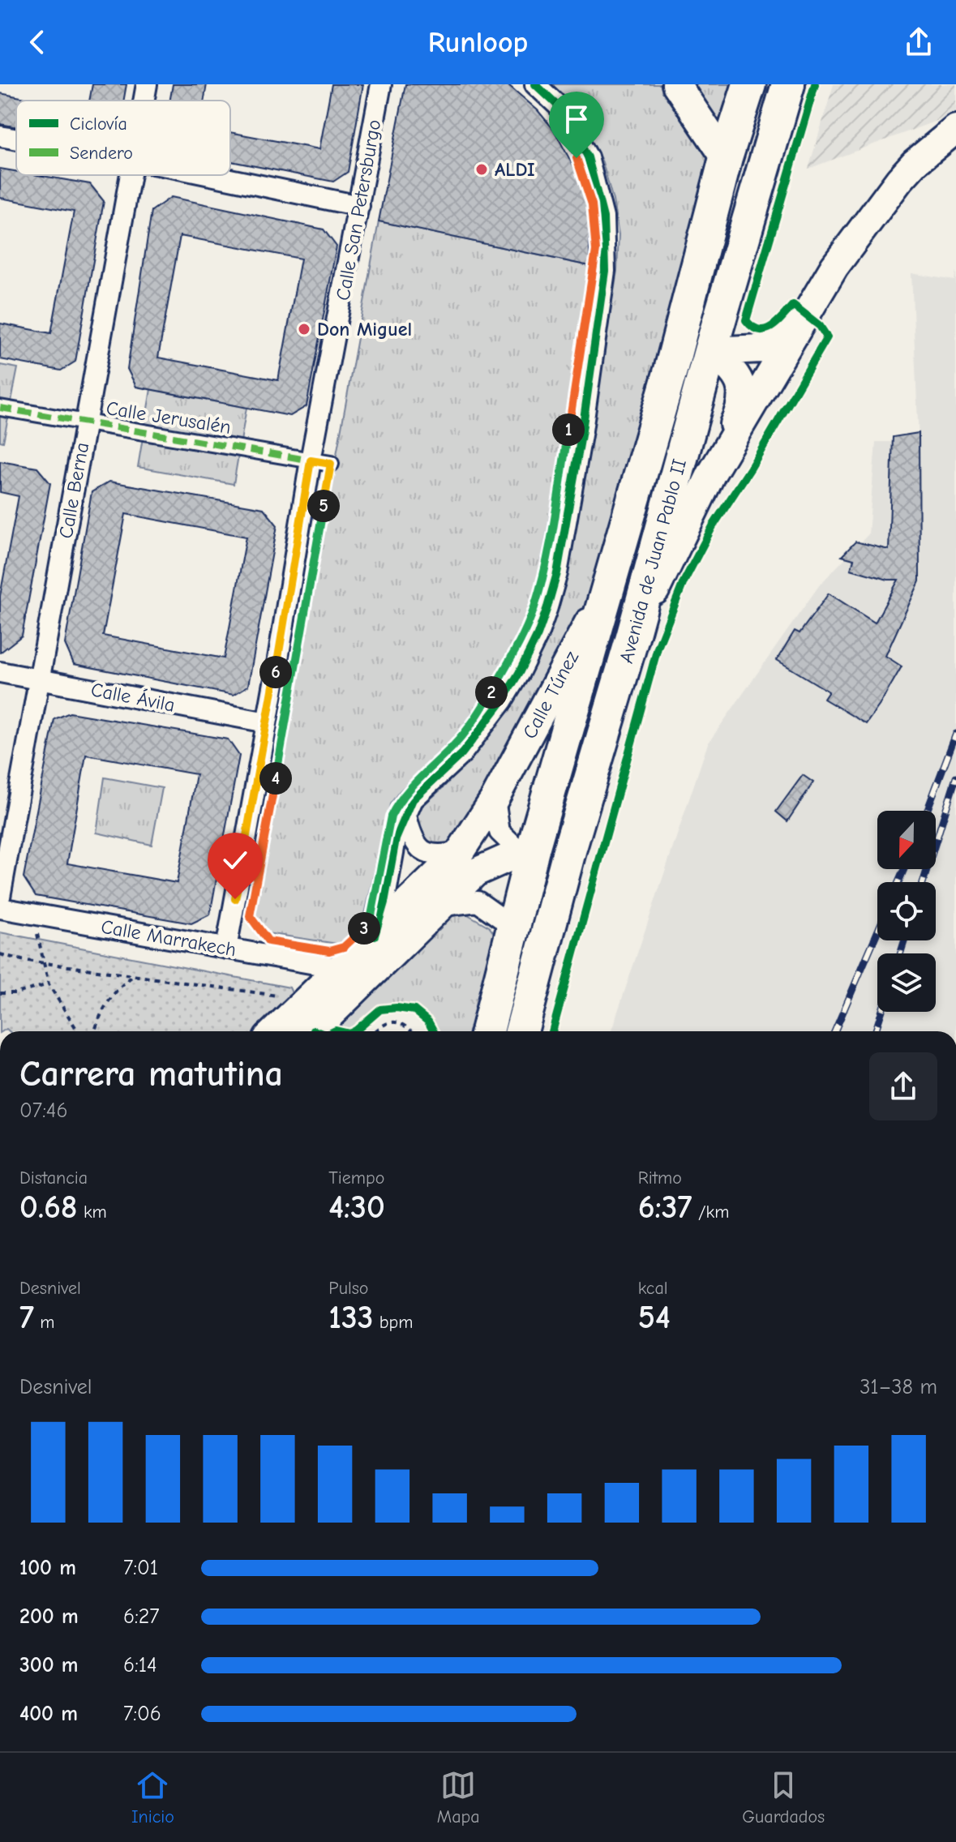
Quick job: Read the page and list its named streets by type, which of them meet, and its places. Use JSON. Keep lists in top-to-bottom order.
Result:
{
  "streets": {
    "highway": ["Avenida de Juan Pablo II"],
    "main road": ["Calle Túnez"],
    "street": [
      "Calle San Petersburgo",
      "Calle Jerusalén",
      "Calle Berna",
      "Calle Ávila",
      "Calle Marrakech"
    ]
  },
  "crossings": [
    ["Calle San Petersburgo", "Calle Jerusalén"],
    ["Calle San Petersburgo", "Calle Ávila"],
    ["Calle San Petersburgo", "Calle Marrakech"],
    ["Calle Jerusalén", "Calle Berna"],
    ["Calle Berna", "Calle Ávila"],
    ["Avenida de Juan Pablo II", "Calle Túnez"],
    ["Calle Túnez", "Calle Marrakech"]
  ],
  "places": ["ALDI", "Don Miguel"],
  "legend": ["Ciclovía", "Sendero"],
  "north": "bottom",
  "page": {
    "header": "Runloop",
    "pins": [
      "1",
      "5",
      "6",
      "2",
      "4",
      "3"
    ],
    "heading": ["Carrera matutina", "07:46"],
    "stats": [
      ["Distancia", "0.68 km"],
      ["Tiempo", "4:30"],
      ["Ritmo", "6:37 /km"],
      ["Desnivel", "7 m"],
      ["Pulso", "133 bpm"],
      ["kcal", "54"]
    ],
    "chart": ["Desnivel", "31–38 m"],
    "list": [
      {
        "name": "100 m",
        "note": "7:01"
      },
      {
        "name": "200 m",
        "note": "6:27"
      },
      {
        "name": "300 m",
        "note": "6:14"
      },
      {
        "name": "400 m",
        "note": "7:06"
      }
    ],
    "tabs": ["Inicio", "Mapa", "Guardados"]
  }
}
